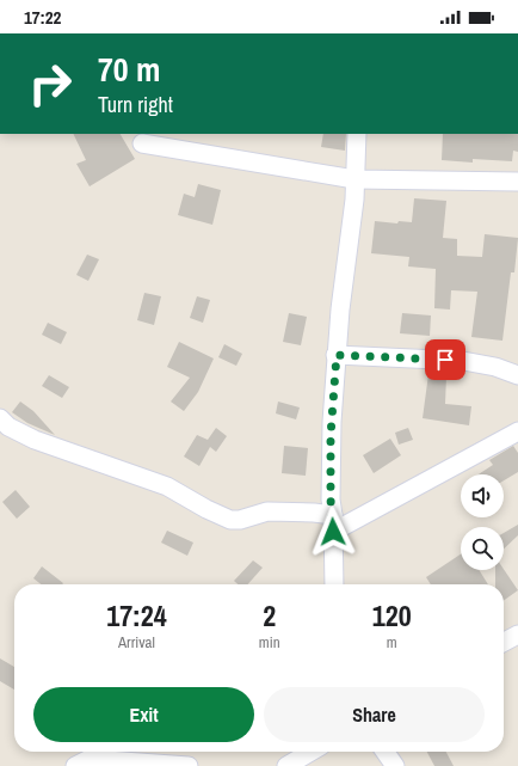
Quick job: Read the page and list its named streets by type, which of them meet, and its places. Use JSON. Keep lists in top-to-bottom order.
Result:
{
  "page": {
    "status": "17:22",
    "turn": ["70 m", "Turn right"],
    "eta": [
      "17:24",
      "Arrival",
      "2",
      "min",
      "120",
      "m"
    ],
    "buttons": ["Exit", "Share"]
  }
}
